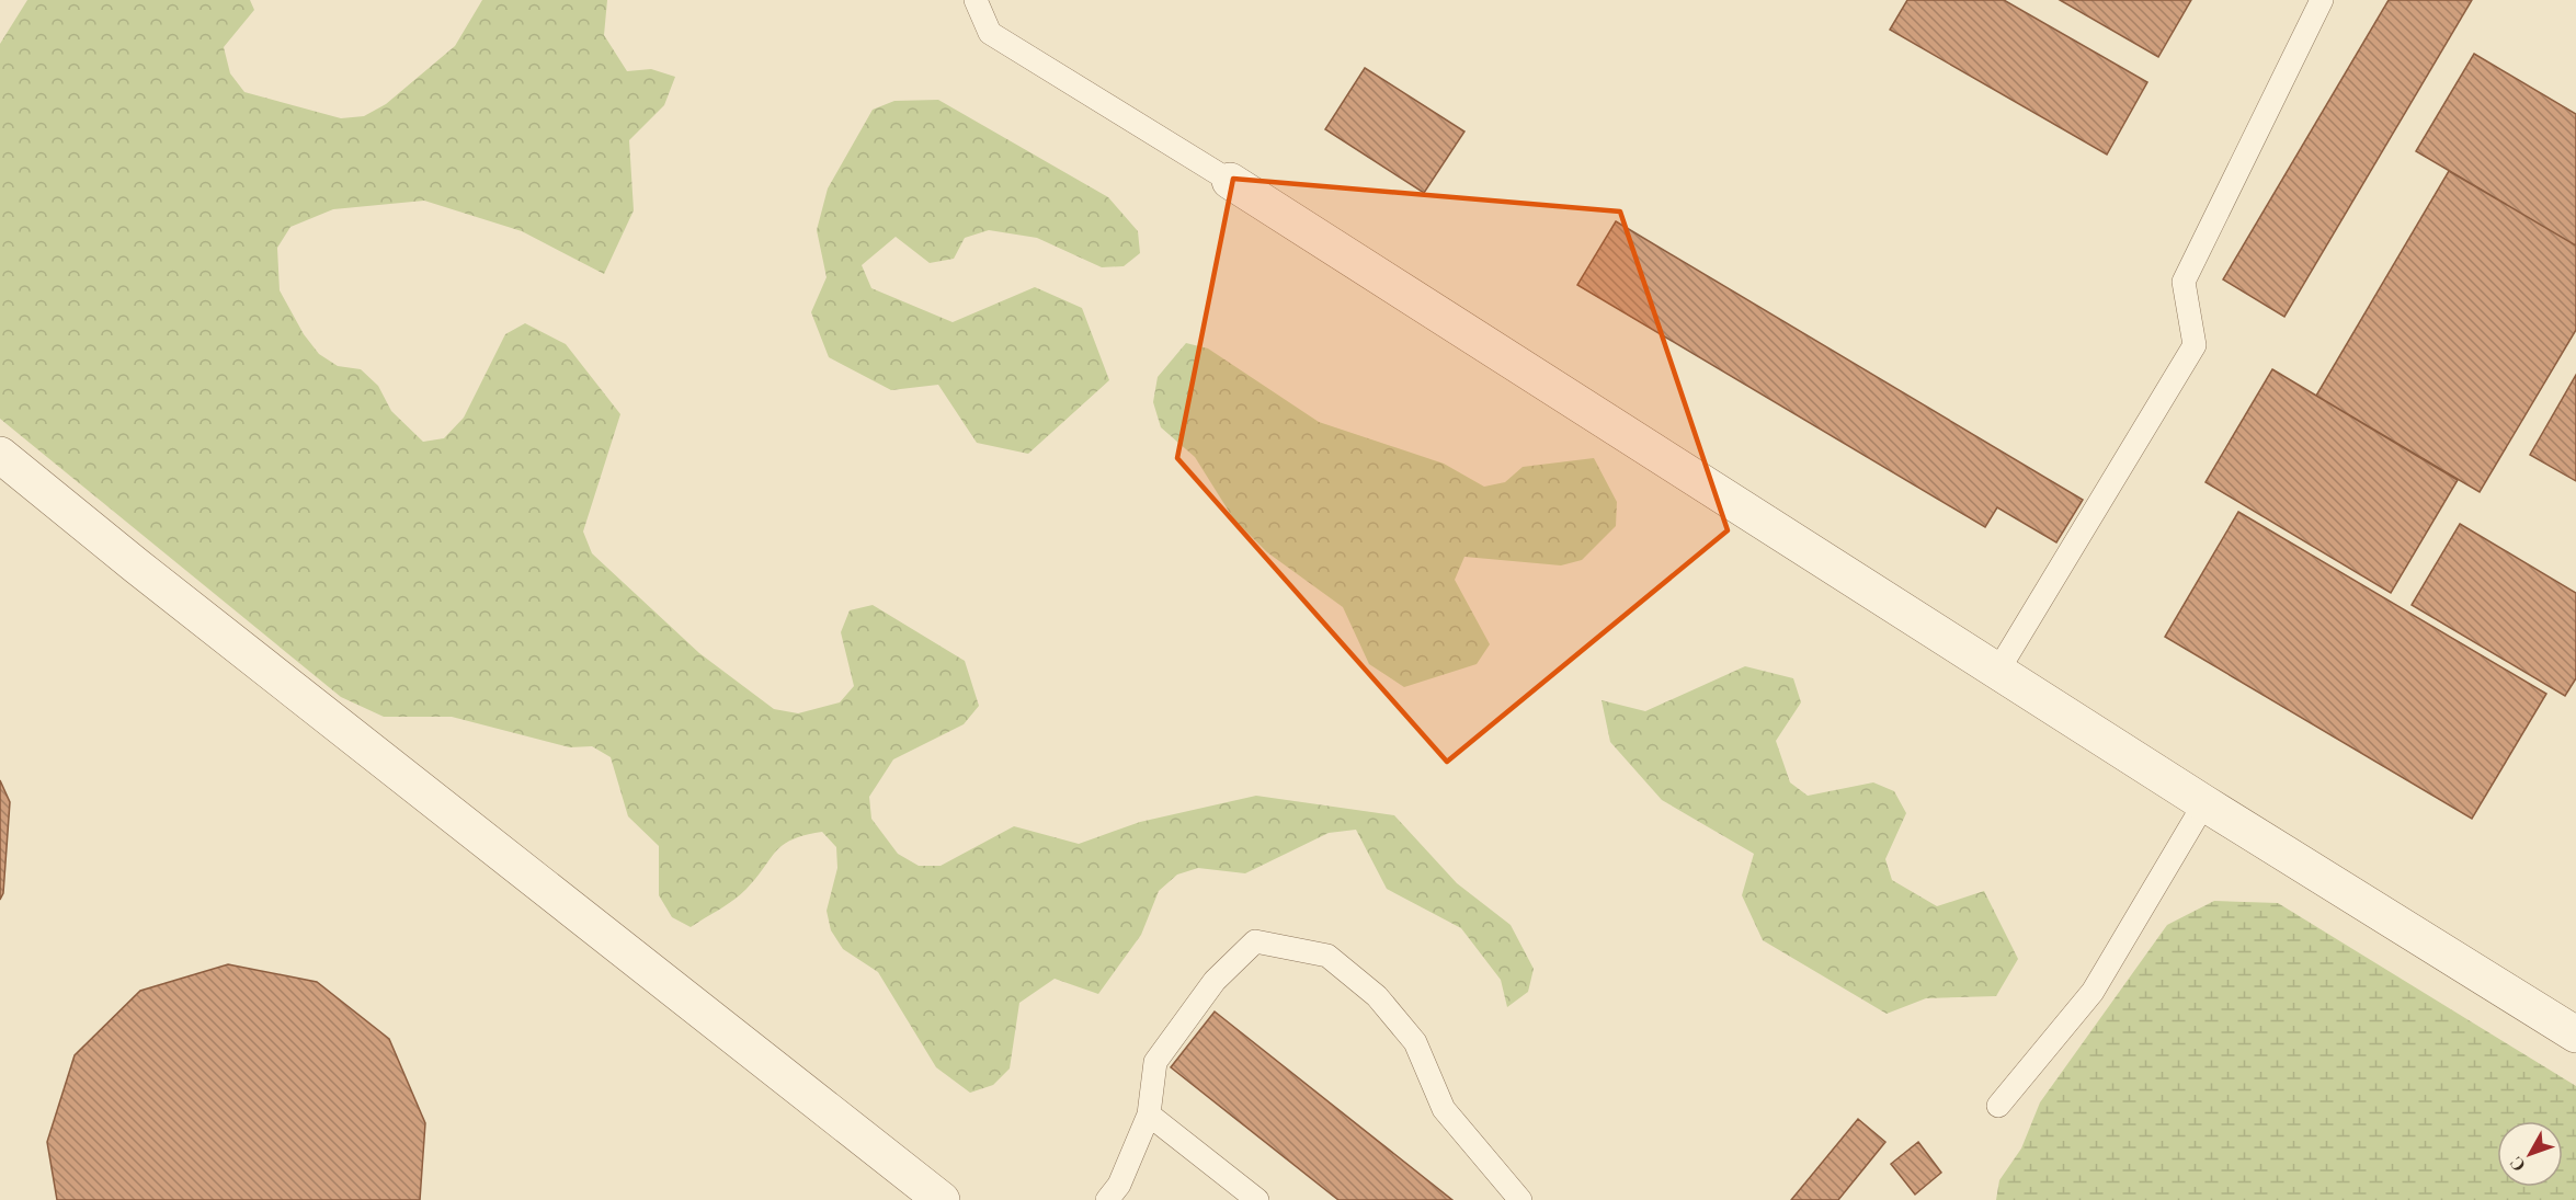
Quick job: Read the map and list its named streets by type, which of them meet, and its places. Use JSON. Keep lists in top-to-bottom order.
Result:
{
  "north": "bottom left"
}
